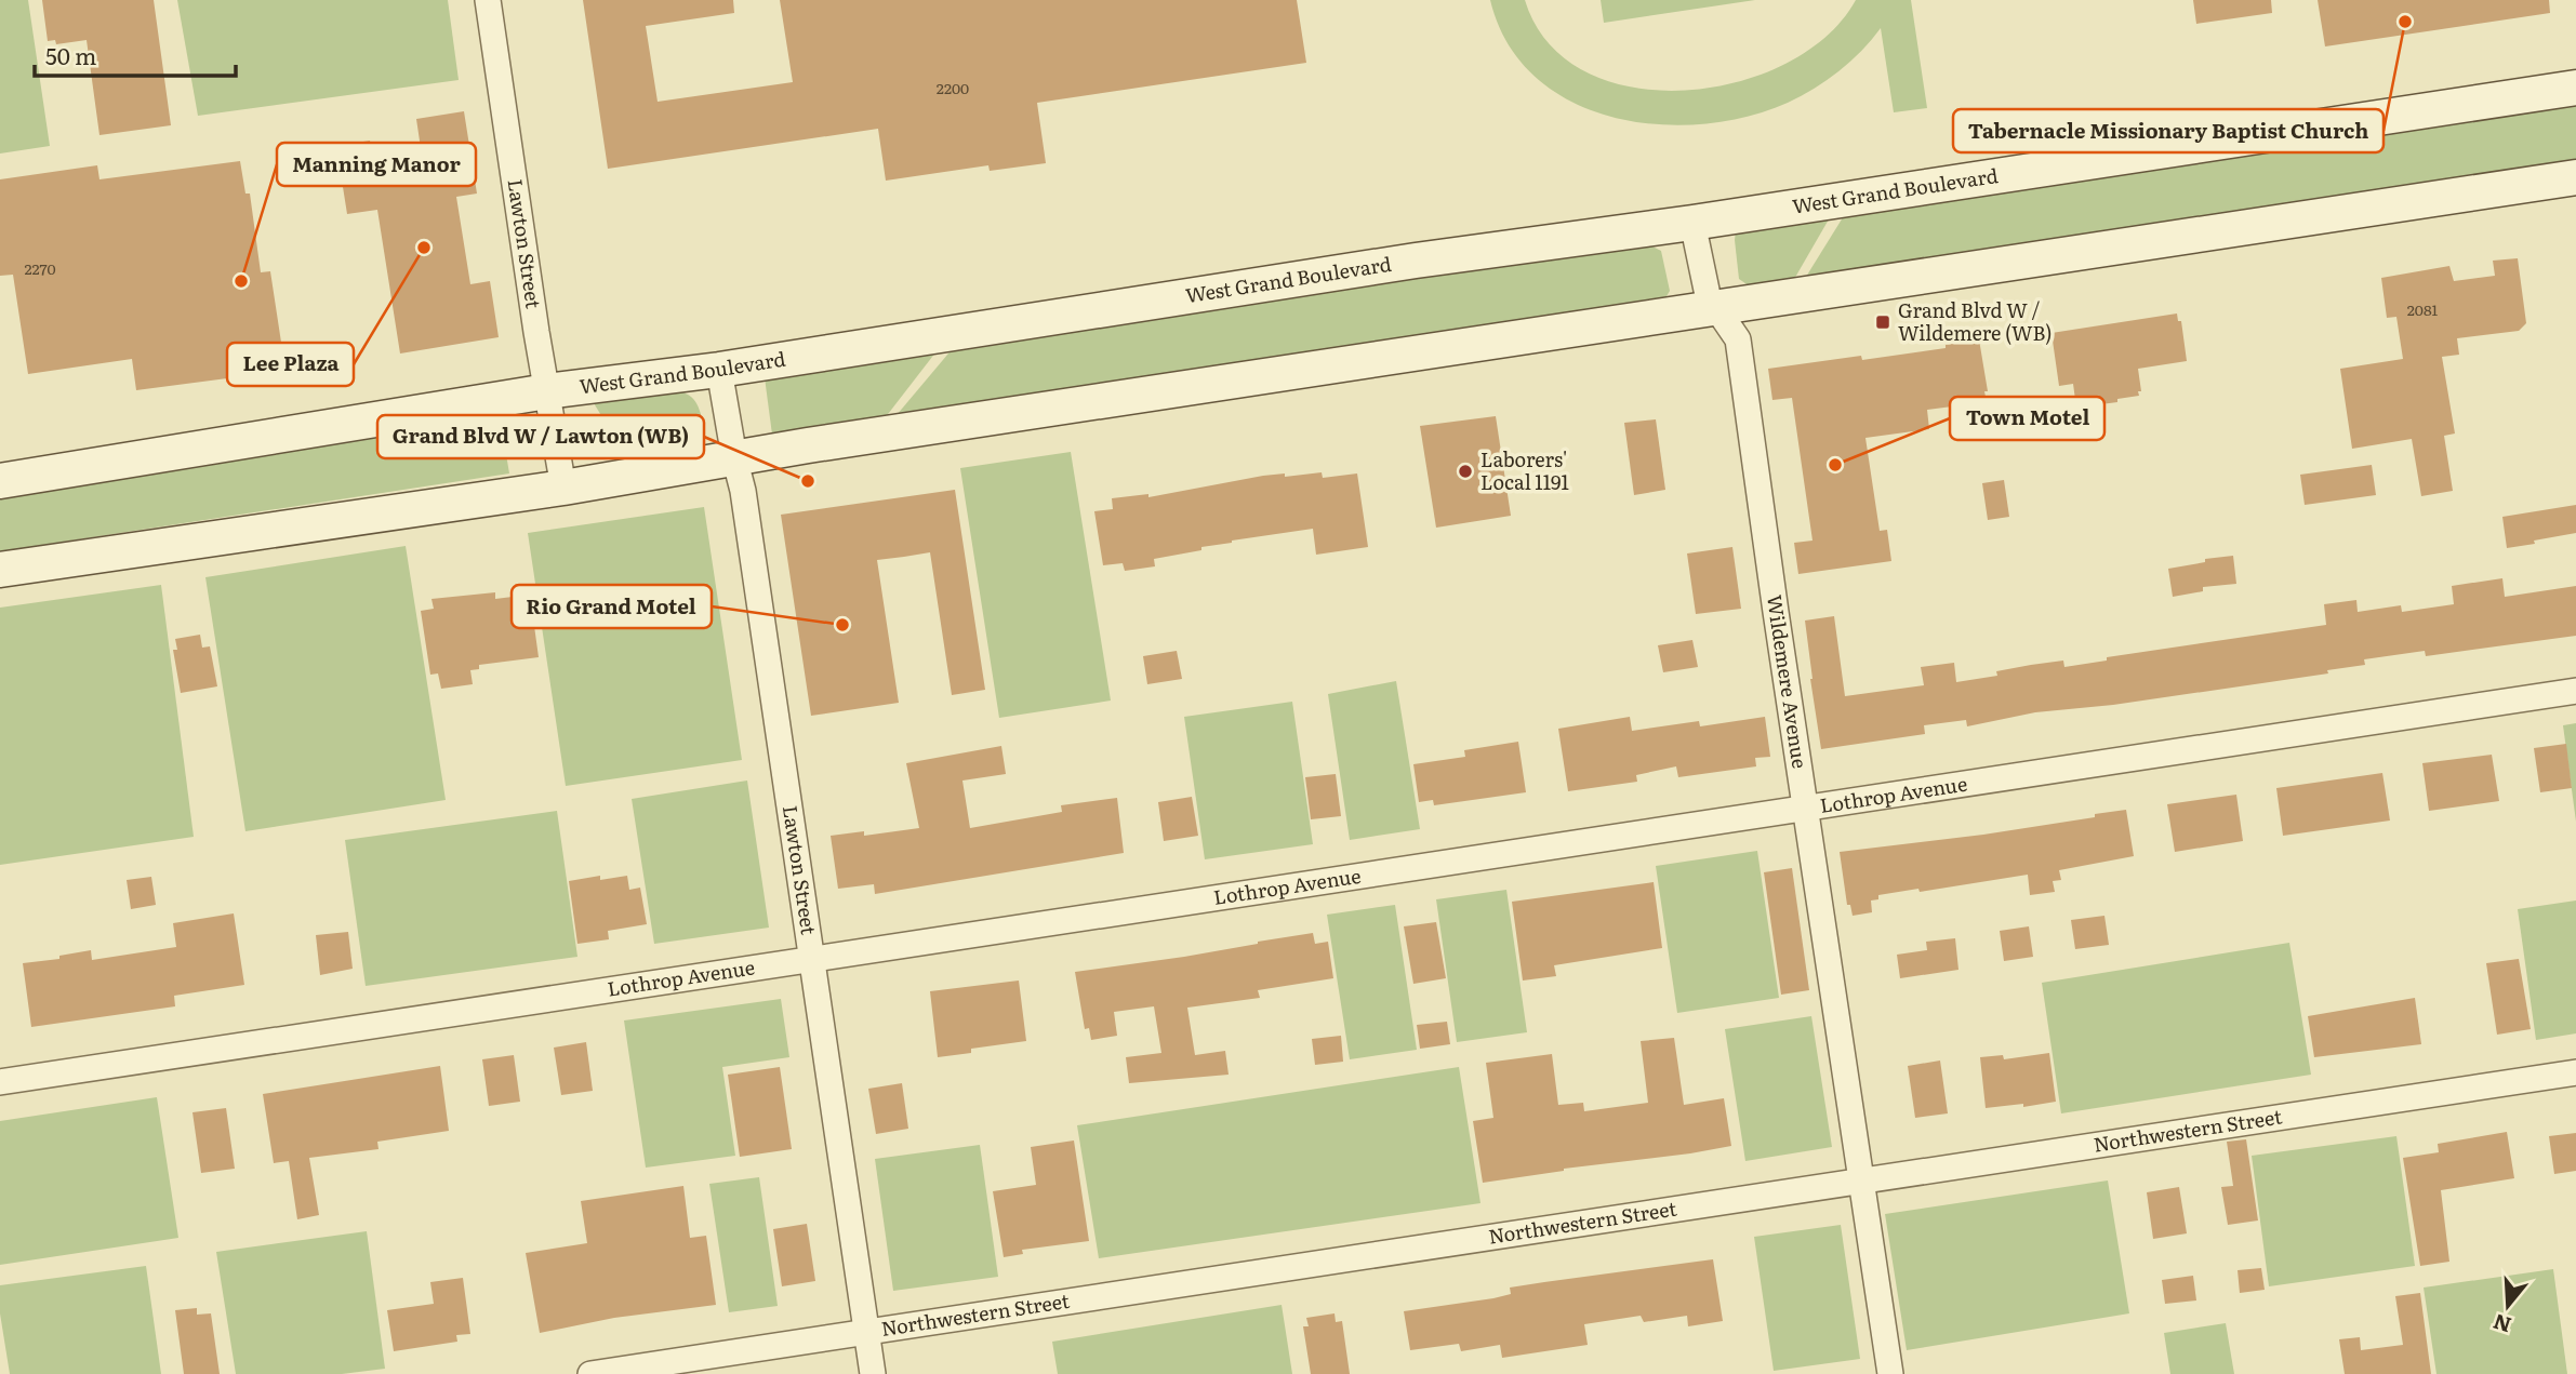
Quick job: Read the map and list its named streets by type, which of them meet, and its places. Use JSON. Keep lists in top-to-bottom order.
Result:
{
  "streets": {
    "main road": ["West Grand Boulevard"],
    "street": [
      "Lawton Street",
      "Wildemere Avenue",
      "Lothrop Avenue",
      "Northwestern Street"
    ]
  },
  "crossings": [
    ["West Grand Boulevard", "Lawton Street"],
    ["West Grand Boulevard", "Wildemere Avenue"],
    ["Lawton Street", "Lothrop Avenue"],
    ["Lawton Street", "Northwestern Street"],
    ["Wildemere Avenue", "Lothrop Avenue"],
    ["Wildemere Avenue", "Northwestern Street"]
  ],
  "places": {
    "other": [
      "Tabernacle Missionary Baptist Church",
      "Lee Plaza",
      "Manning Manor",
      "Town Motel",
      "Laborers' Local 1191",
      "Grand Blvd W / Lawton (WB)",
      "Rio Grand Motel"
    ],
    "transit": ["Grand Blvd W / Wildemere (WB)"]
  },
  "house_numbers": ["2200", "2270", "2081"],
  "scale_bar": "50 m",
  "north": "bottom"
}
